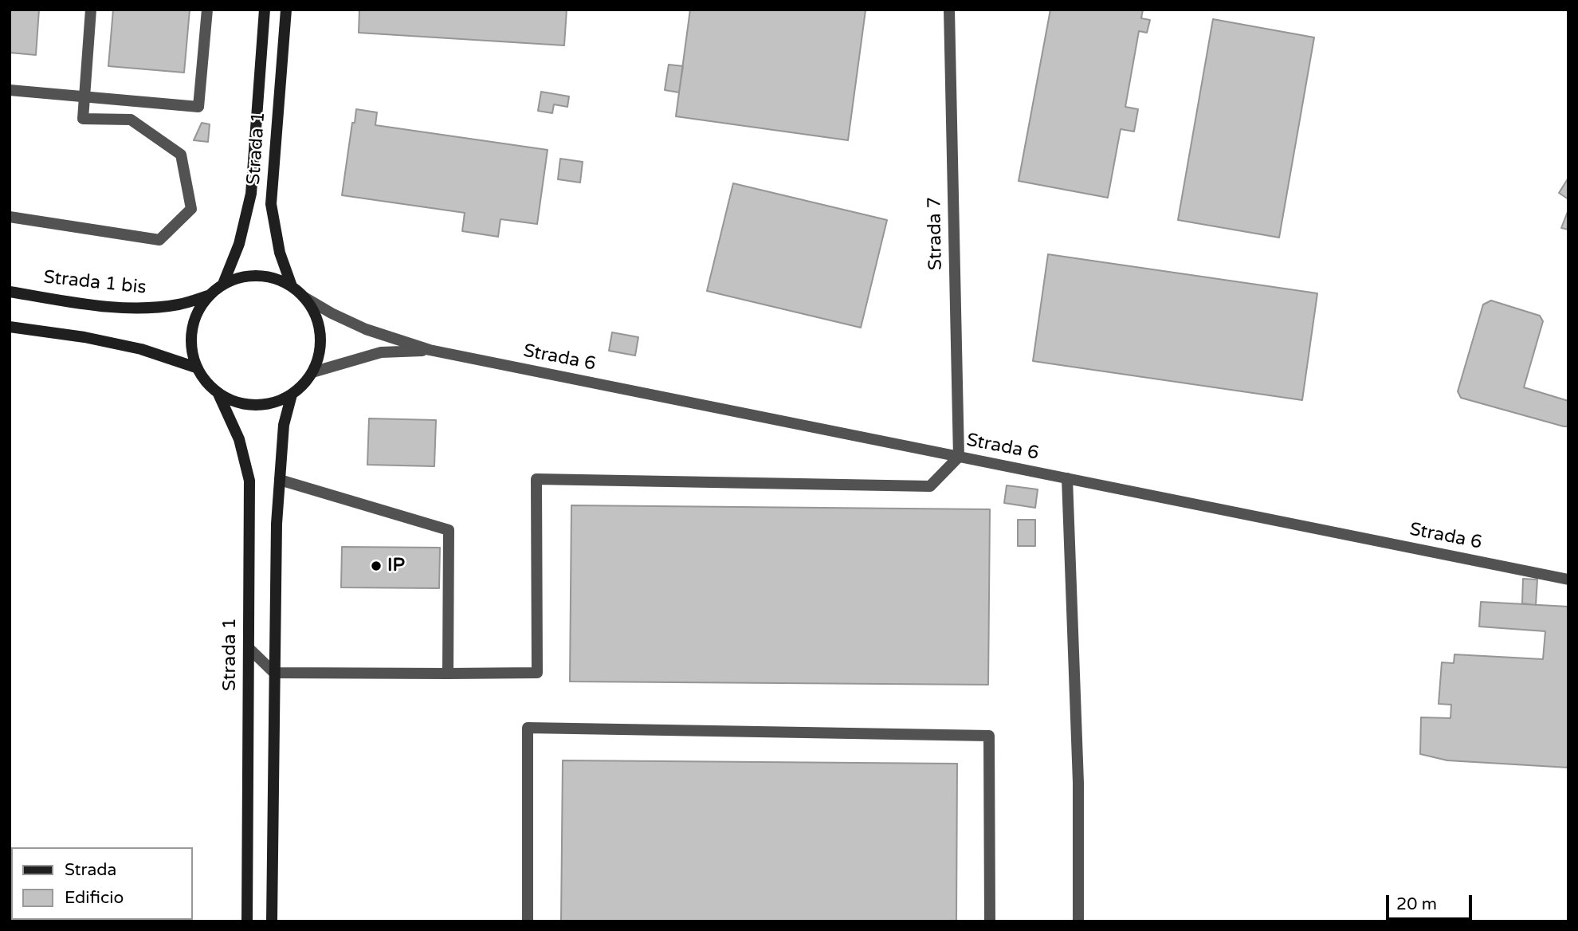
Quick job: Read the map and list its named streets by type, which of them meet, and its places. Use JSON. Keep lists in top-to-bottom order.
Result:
{
  "streets": {
    "street": [
      "Strada 1",
      "Strada 7",
      "Strada 1 bis",
      "Strada 6"
    ]
  },
  "crossings": [
    ["Strada 1", "Strada 1 bis"],
    ["Strada 1", "Strada 6"],
    ["Strada 7", "Strada 6"],
    ["Strada 1 bis", "Strada 6"]
  ],
  "places": ["IP"],
  "legend": ["Strada", "Edificio"],
  "scale_bar": "20 m"
}
